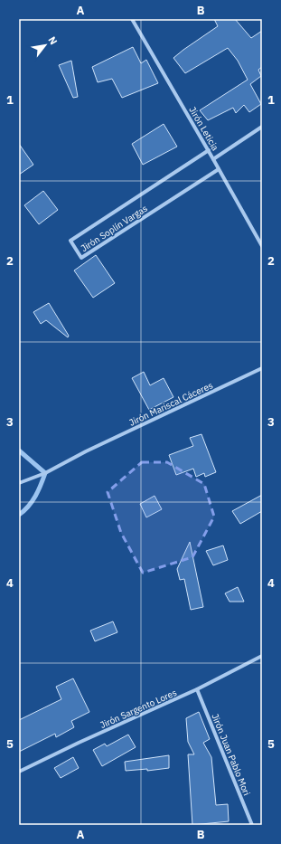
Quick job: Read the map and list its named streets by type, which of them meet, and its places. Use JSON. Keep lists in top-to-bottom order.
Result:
{
  "streets": {
    "street": [
      "Jirón Leticia",
      "Jirón Soplín Vargas",
      "Jirón Mariscal Cáceres",
      "Jirón Sargento Lores",
      "Jirón Juan Pablo Mori"
    ]
  },
  "crossings": [
    ["Jirón Leticia", "Jirón Soplín Vargas"],
    ["Jirón Sargento Lores", "Jirón Juan Pablo Mori"]
  ],
  "north": "top right",
  "grid": {
    "columns": ["A", "B"],
    "rows": [
      "1",
      "2",
      "3",
      "4",
      "5"
    ]
  }
}
